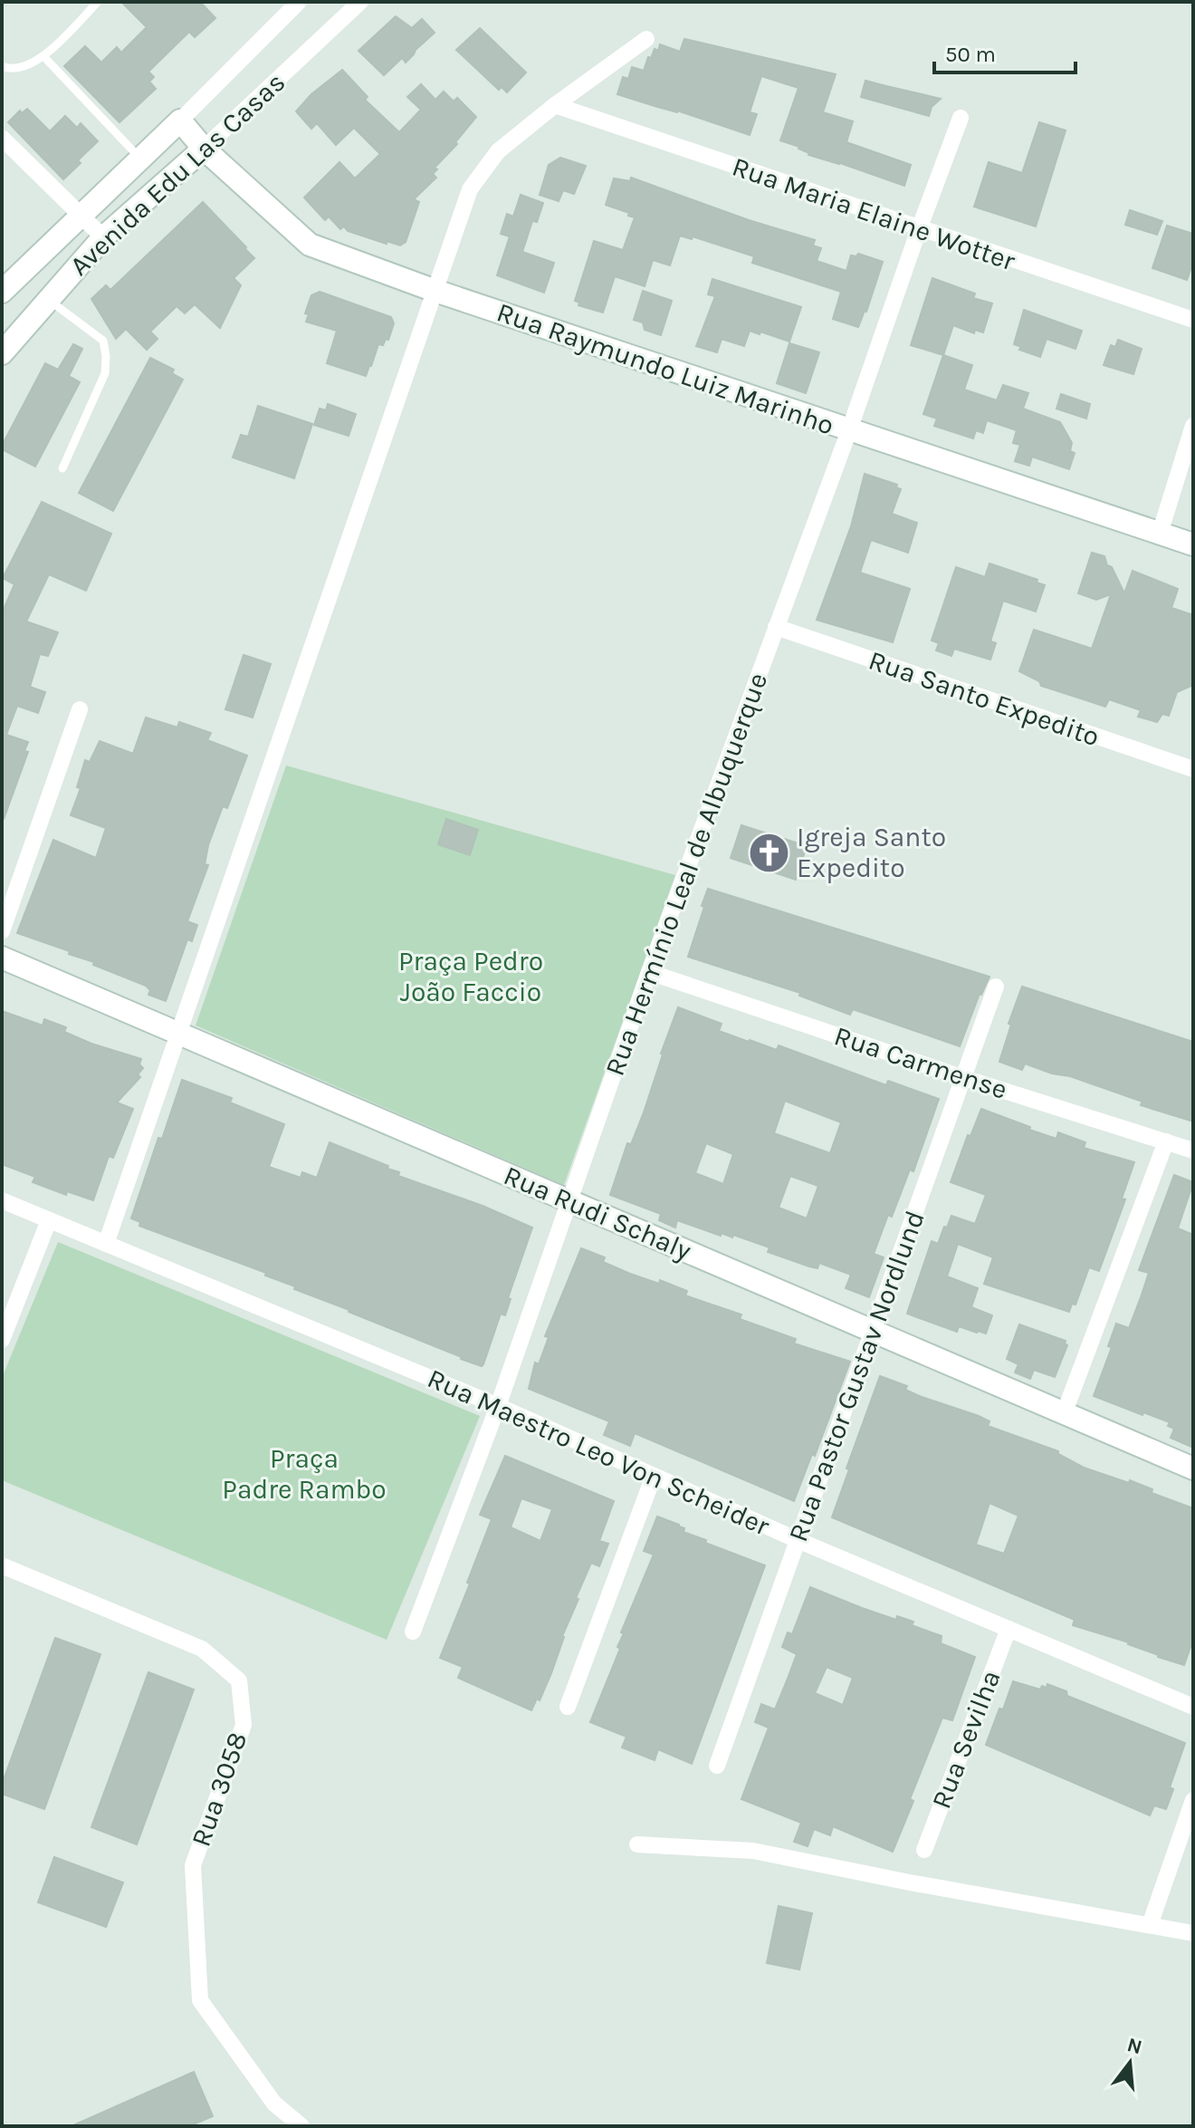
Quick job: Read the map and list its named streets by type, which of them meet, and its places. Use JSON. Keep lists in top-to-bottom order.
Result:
{
  "streets": {
    "street": [
      "Avenida Edu Las Casas",
      "Rua Maria Elaine Wotter",
      "Rua Raymundo Luiz Marinho",
      "Rua Santo Expedito",
      "Rua Hermínio Leal de Albuquerque",
      "Rua Carmense",
      "Rua Rudi Schaly",
      "Rua Pastor Gustav Nordlund",
      "Rua Maestro Leo Von Scheider",
      "Rua Sevilha",
      "Rua 3058"
    ]
  },
  "crossings": [
    ["Avenida Edu Las Casas", "Rua Raymundo Luiz Marinho"],
    ["Rua Maria Elaine Wotter", "Rua Hermínio Leal de Albuquerque"],
    ["Rua Raymundo Luiz Marinho", "Rua Hermínio Leal de Albuquerque"],
    ["Rua Santo Expedito", "Rua Hermínio Leal de Albuquerque"],
    ["Rua Hermínio Leal de Albuquerque", "Rua Carmense"],
    ["Rua Hermínio Leal de Albuquerque", "Rua Rudi Schaly"],
    ["Rua Hermínio Leal de Albuquerque", "Rua Maestro Leo Von Scheider"],
    ["Rua Carmense", "Rua Pastor Gustav Nordlund"],
    ["Rua Rudi Schaly", "Rua Pastor Gustav Nordlund"],
    ["Rua Pastor Gustav Nordlund", "Rua Maestro Leo Von Scheider"],
    ["Rua Maestro Leo Von Scheider", "Rua Sevilha"]
  ],
  "parks": ["Praça Pedro João Faccio", "Praça Padre Rambo"],
  "places": {
    "church": ["Igreja Santo Expedito"]
  },
  "scale_bar": "50 m",
  "north": "top"
}
